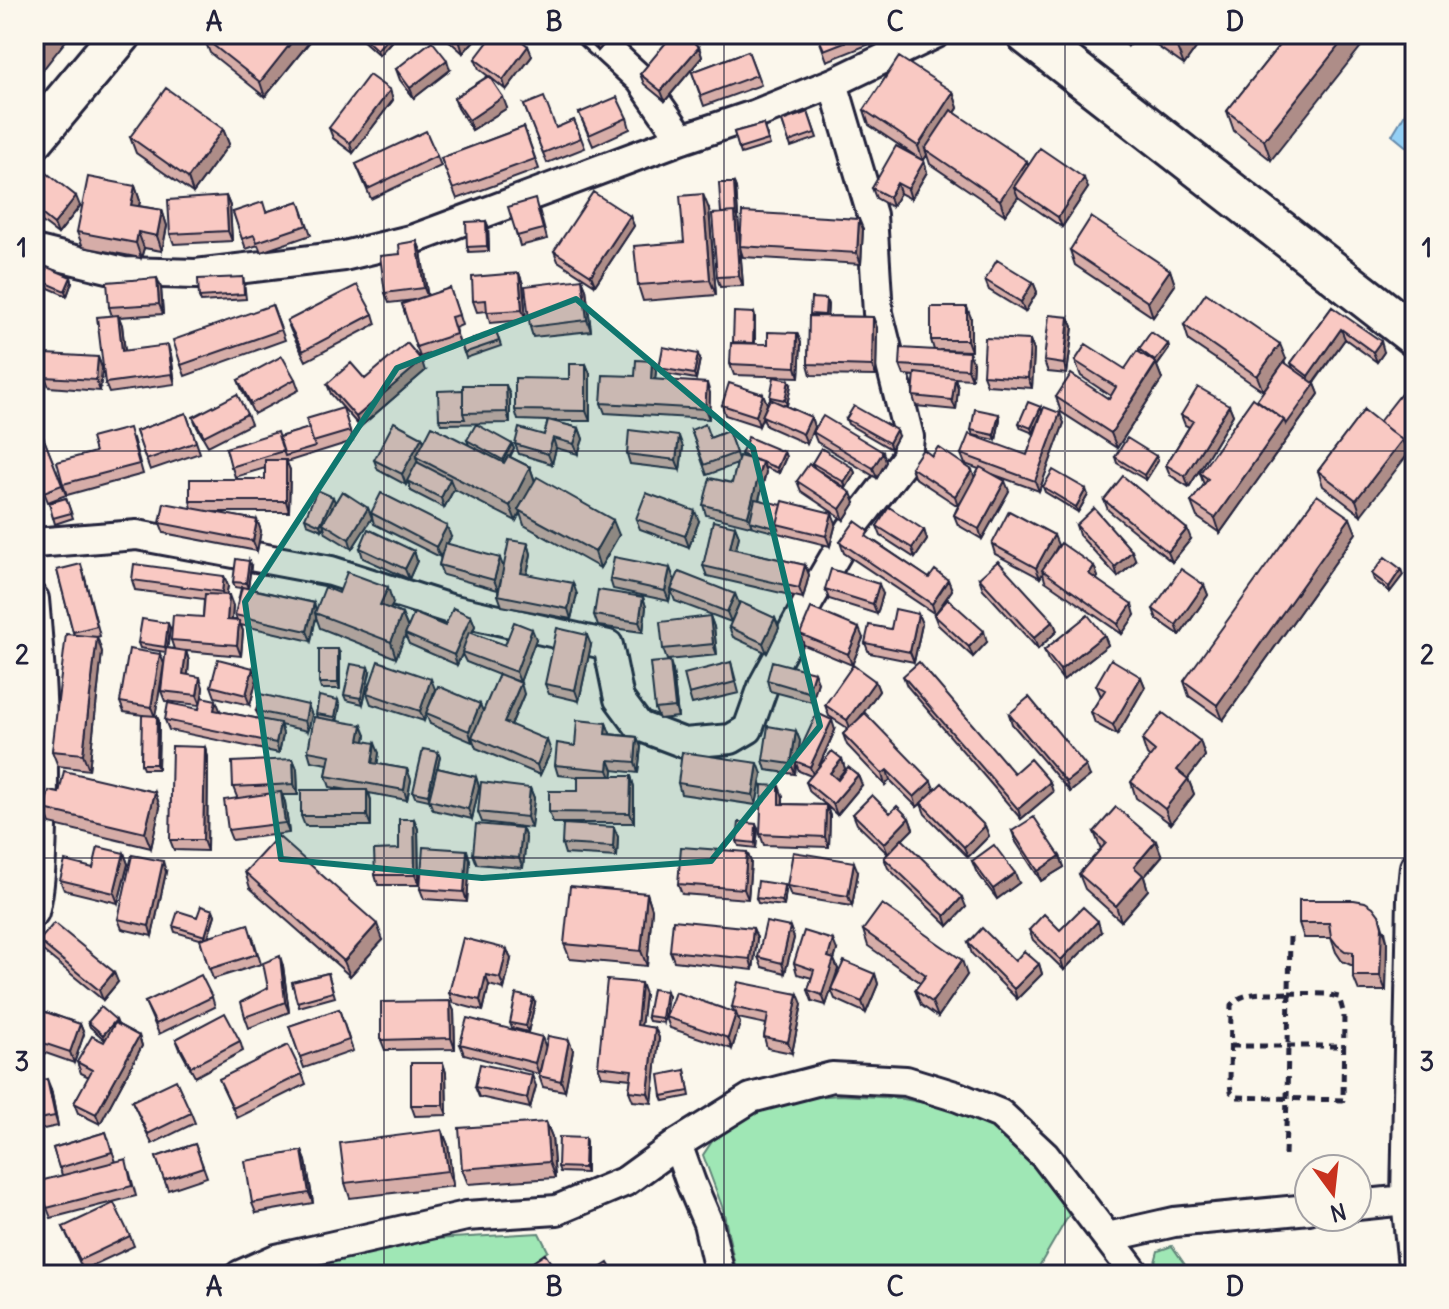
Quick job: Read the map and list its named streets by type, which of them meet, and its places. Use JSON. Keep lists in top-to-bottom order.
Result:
{
  "north": "bottom",
  "grid": {
    "columns": [
      "A",
      "B",
      "C",
      "D"
    ],
    "rows": ["1", "2", "3"]
  }
}
